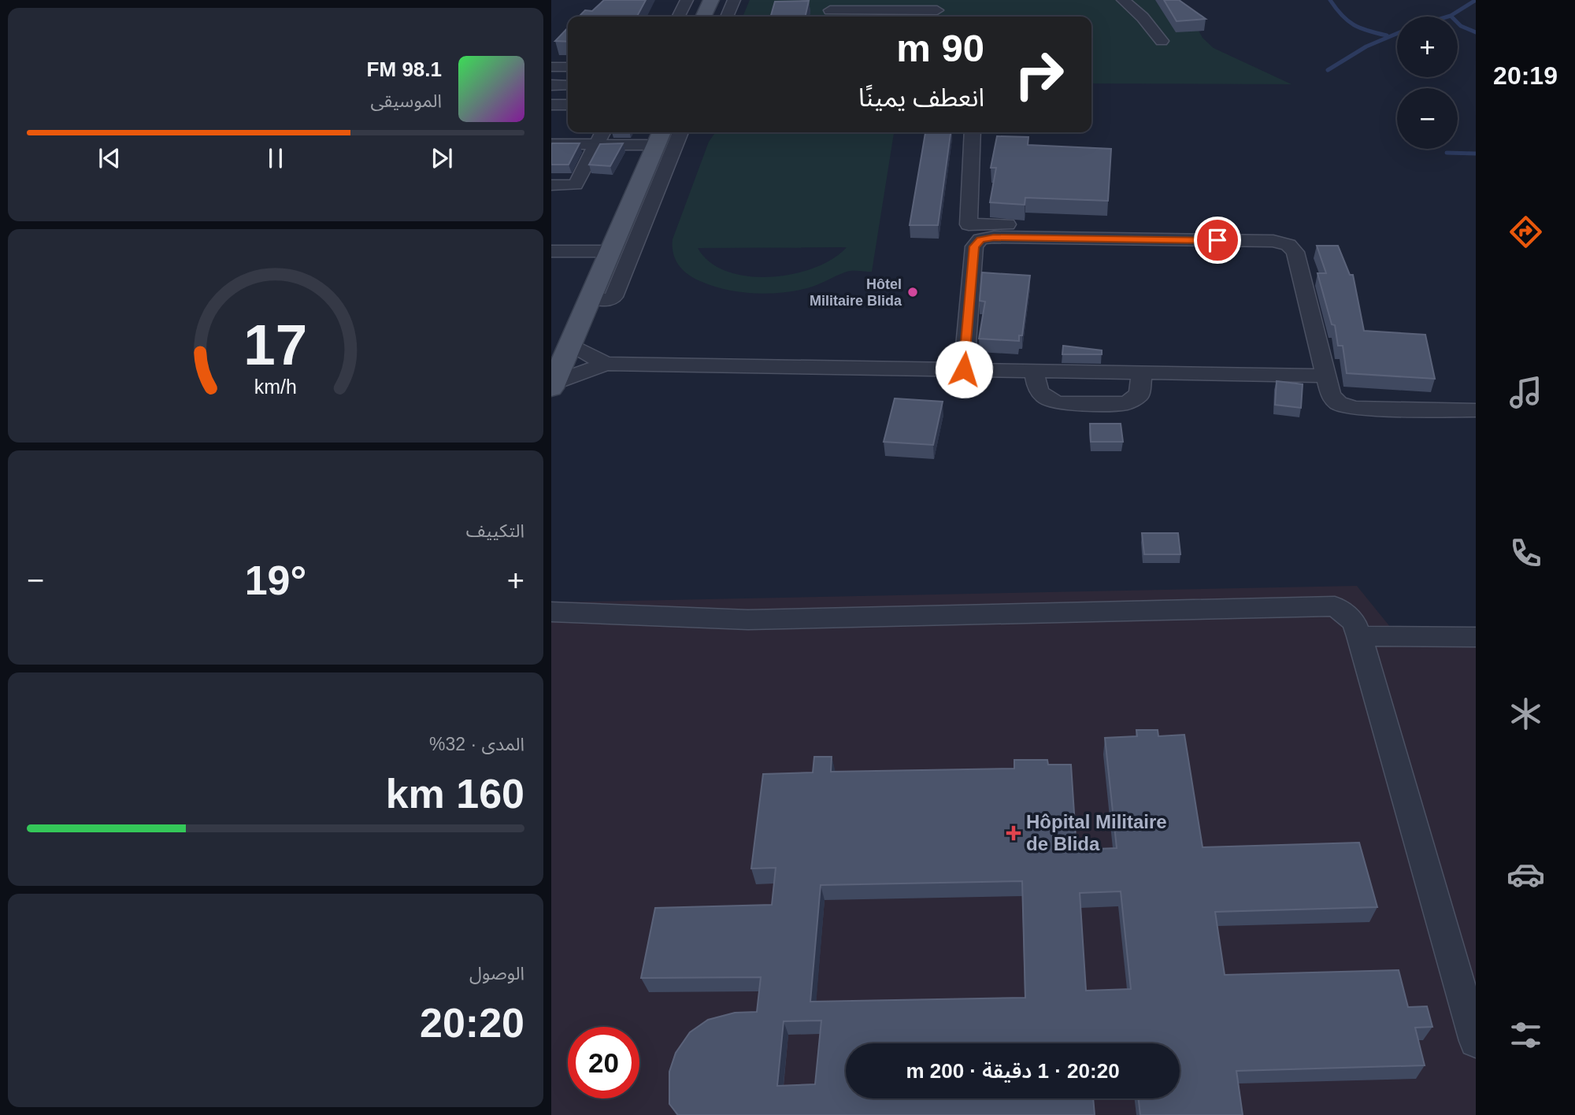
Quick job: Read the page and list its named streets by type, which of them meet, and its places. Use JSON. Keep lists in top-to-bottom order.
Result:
{
  "places": {
    "other": ["Hôtel Militaire Blida"],
    "health": ["Hôpital Militaire de Blida"]
  },
  "page": {
    "tabs": "20:19",
    "map_buttons": ["+", "−"],
    "turn": ["90 m", "انعطف يمينًا"],
    "song": ["98.1 FM", "الموسيقى"],
    "tile": [
      "التكييف",
      ["المدى · 32%", "160 km"],
      ["الوصول", "20:20"]
    ],
    "heat": ["−", "19°", "+"],
    "limit": "20",
    "trip": "20:20 · 1 دقيقة · 200 m",
    "gauge": ["17", "km/h"]
  }
}
